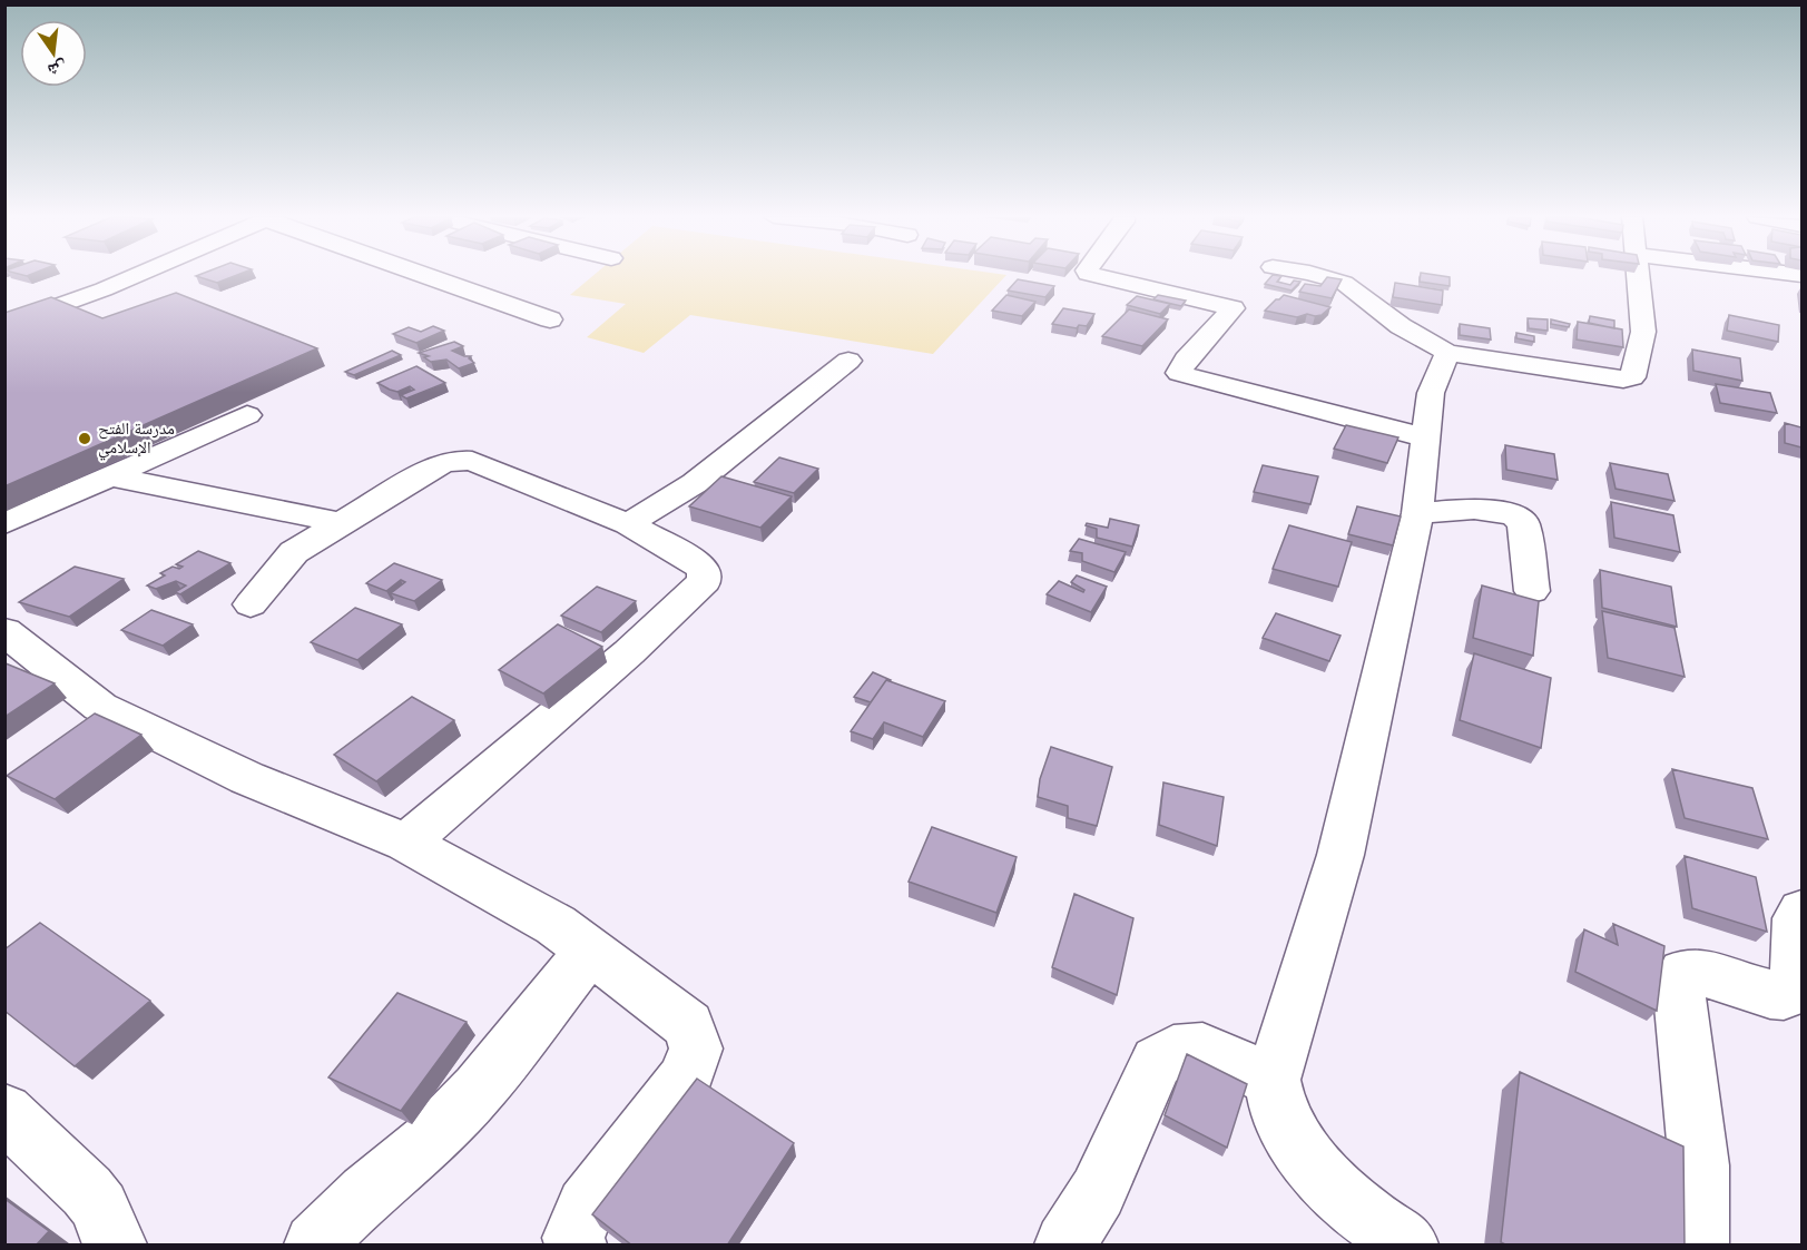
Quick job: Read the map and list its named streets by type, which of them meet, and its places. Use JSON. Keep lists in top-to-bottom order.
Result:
{
  "places": ["مدرسة الفتح الإسلامي"],
  "north": "bottom"
}
